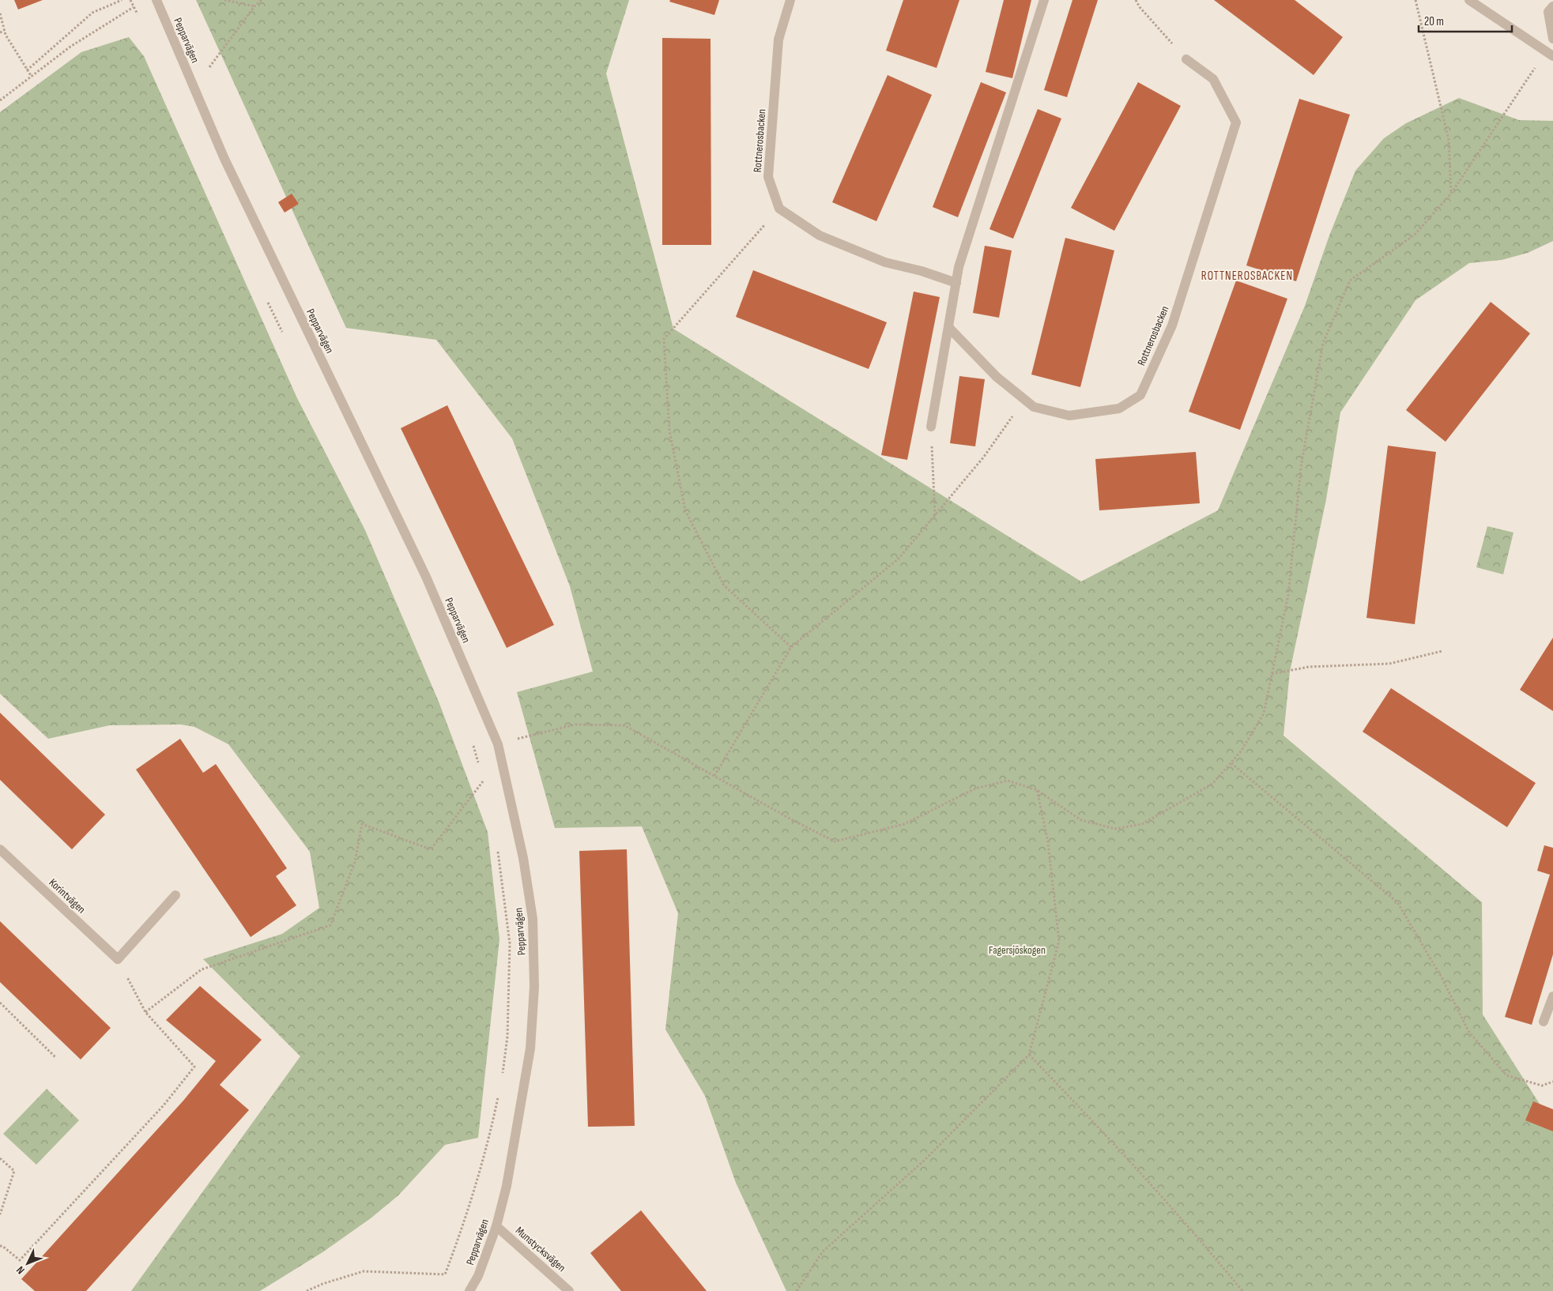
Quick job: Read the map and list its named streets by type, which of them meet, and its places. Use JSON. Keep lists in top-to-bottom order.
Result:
{
  "streets": {
    "street": [
      "Pepparvägen",
      "Rottnerosbacken",
      "Korintvägen",
      "Munstycksvägen"
    ]
  },
  "crossings": [
    ["Pepparvägen", "Munstycksvägen"]
  ],
  "districts": ["ROTTNEROSBACKEN"],
  "parks": ["Fagersjöskogen"],
  "scale_bar": "20 m",
  "north": "bottom left"
}
